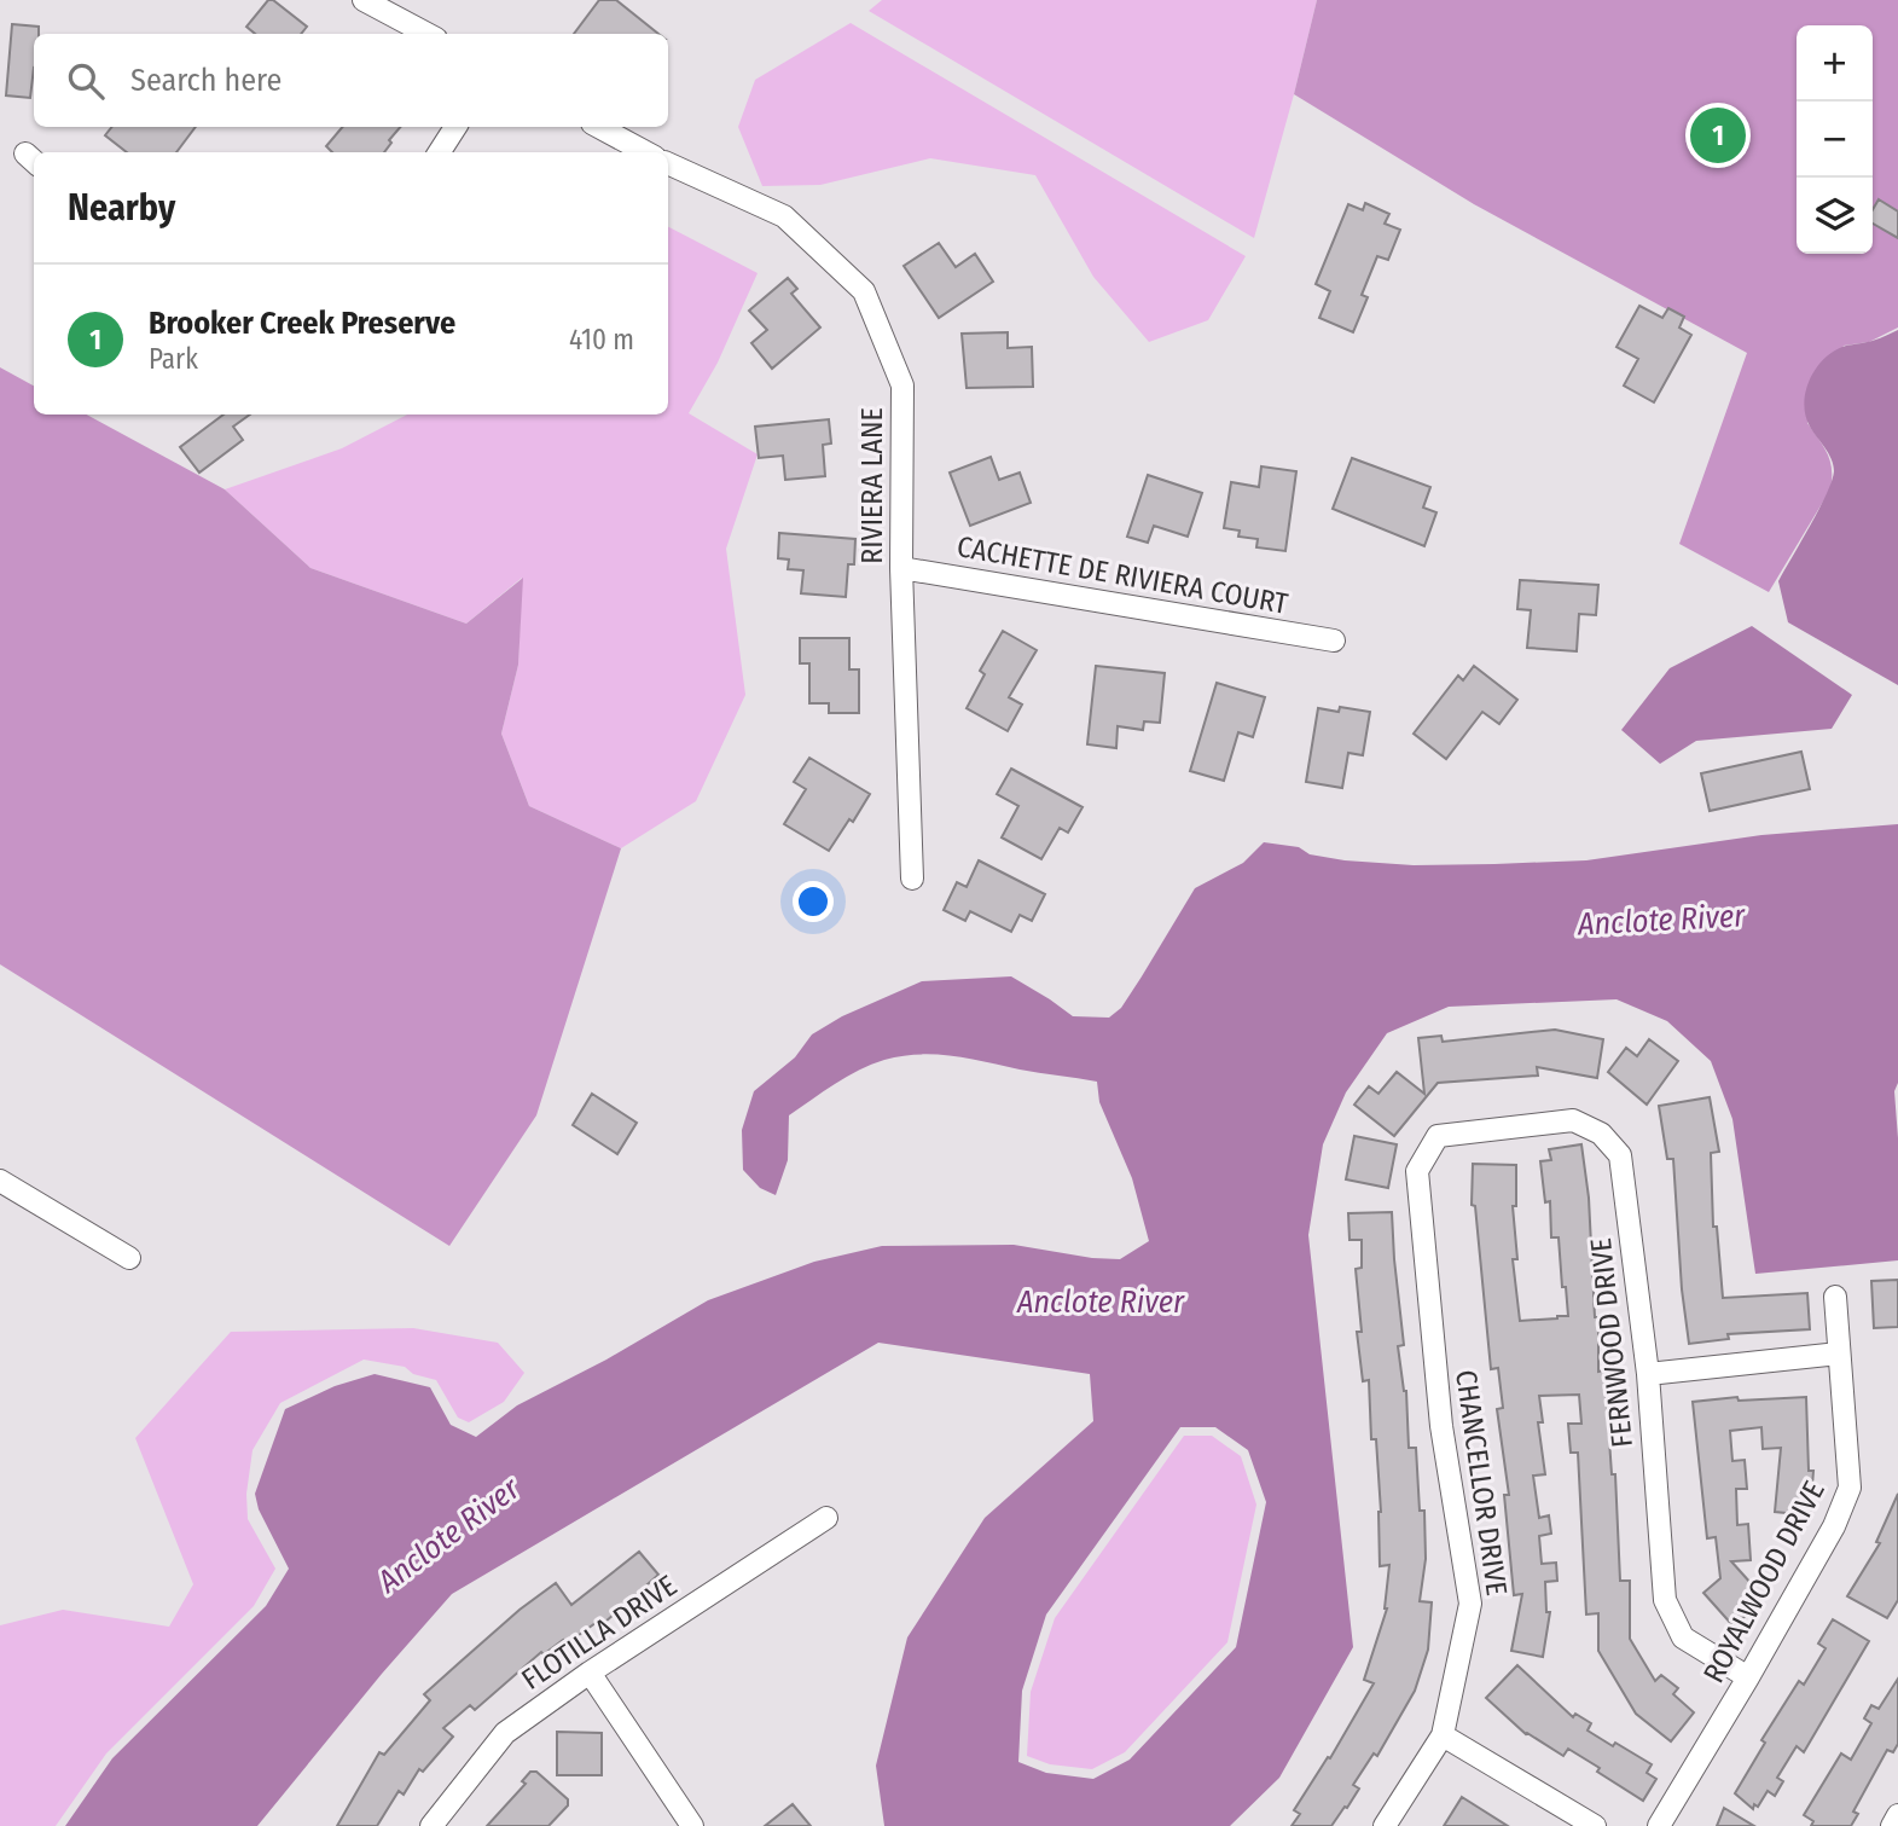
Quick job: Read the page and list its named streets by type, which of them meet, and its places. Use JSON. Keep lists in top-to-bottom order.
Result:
{
  "streets": {
    "street": [
      "RIVIERA LANE",
      "CACHETTE DE RIVIERA COURT",
      "FERNWOOD DRIVE",
      "CHANCELLOR DRIVE",
      "ROYALWOOD DRIVE",
      "FLOTILLA DRIVE"
    ]
  },
  "crossings": [
    ["RIVIERA LANE", "CACHETTE DE RIVIERA COURT"],
    ["FERNWOOD DRIVE", "CHANCELLOR DRIVE"],
    ["FERNWOOD DRIVE", "ROYALWOOD DRIVE"]
  ],
  "water": ["Anclote River"],
  "page": {
    "map_buttons": ["+", "−"],
    "search": "Search here",
    "pins": "1",
    "heading": "Nearby",
    "list": [
      {
        "mark": "1",
        "name": "Brooker Creek Preserve",
        "note": "Park",
        "value": "410 m"
      }
    ]
  }
}
